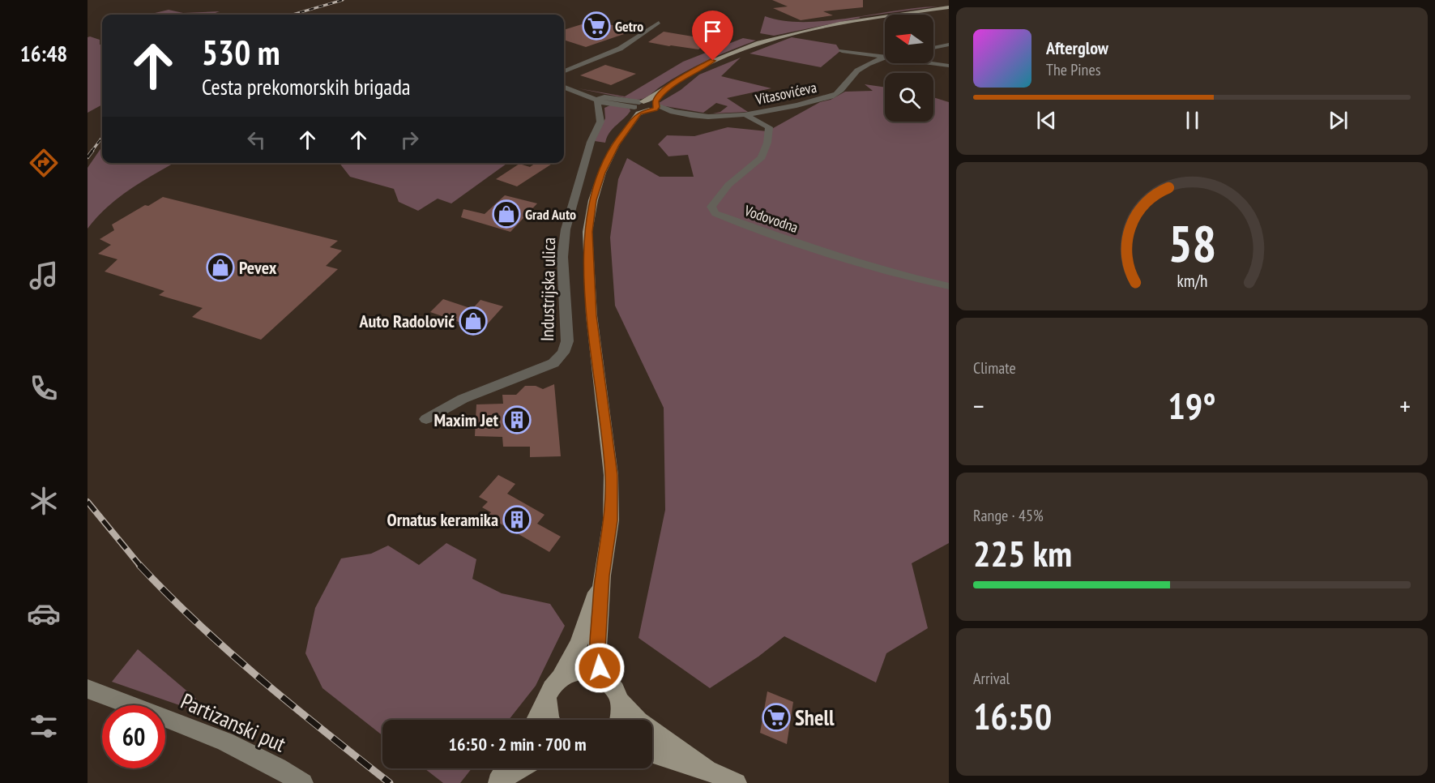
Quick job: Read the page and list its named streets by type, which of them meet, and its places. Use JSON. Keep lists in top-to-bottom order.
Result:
{
  "streets": {
    "main road": ["Partizanski put"],
    "street": ["Vitasovićeva", "Vodovodna", "Industrijska ulica"]
  },
  "crossings": [
    ["Vitasovićeva", "Vodovodna"],
    ["Vitasovićeva", "Industrijska ulica"]
  ],
  "places": {
    "supermarket": ["Getro", "Shell"],
    "shop": ["Grad Auto", "Pevex", "Auto Radolović"],
    "building": ["Maxim Jet", "Ornatus keramika"]
  },
  "north": "left",
  "page": {
    "tabs": "16:48",
    "turn": ["530 m", "Cesta prekomorskih brigada"],
    "song": ["Afterglow", "The Pines"],
    "tile": [
      "Climate",
      ["Range · 45%", "225 km"],
      ["Arrival", "16:50"]
    ],
    "heat": ["−", "19°", "+"],
    "limit": "60",
    "trip": "16:50 · 2 min · 700 m",
    "gauge": ["58", "km/h"]
  }
}
